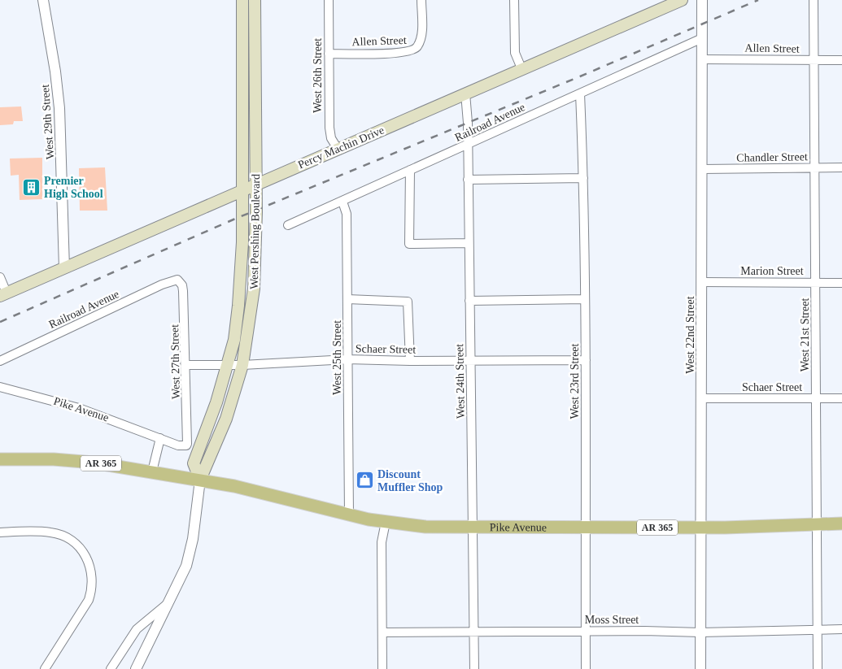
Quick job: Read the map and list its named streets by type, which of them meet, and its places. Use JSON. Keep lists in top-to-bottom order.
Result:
{
  "streets": {
    "main road": [
      "Percy Machin Drive",
      "West Pershing Boulevard",
      "Pike Avenue",
      "AR 365"
    ],
    "street": [
      "Allen Street",
      "West 26th Street",
      "West 29th Street",
      "Railroad Avenue",
      "Chandler Street",
      "Marion Street",
      "West 22nd Street",
      "West 21st Street",
      "Schaer Street",
      "West 25th Street",
      "West 27th Street",
      "West 24th Street",
      "West 23rd Street",
      "Moss Street"
    ]
  },
  "crossings": [
    ["Allen Street", "West 26th Street"],
    ["Allen Street", "West 22nd Street"],
    ["Allen Street", "West 21st Street"],
    ["West 26th Street", "Percy Machin Drive"],
    ["West 29th Street", "Percy Machin Drive"],
    ["Railroad Avenue", "West 22nd Street"],
    ["Railroad Avenue", "West 25th Street"],
    ["Railroad Avenue", "West 27th Street"],
    ["Railroad Avenue", "West 24th Street"],
    ["Railroad Avenue", "West 23rd Street"],
    ["Percy Machin Drive", "West Pershing Boulevard"],
    ["Percy Machin Drive", "West 24th Street"],
    ["Chandler Street", "West 22nd Street"],
    ["Chandler Street", "West 21st Street"],
    ["West Pershing Boulevard", "Schaer Street"],
    ["West Pershing Boulevard", "Pike Avenue"],
    ["West Pershing Boulevard", "AR 365"],
    ["Marion Street", "West 22nd Street"],
    ["Marion Street", "West 21st Street"],
    ["West 22nd Street", "Schaer Street"],
    ["West 22nd Street", "Pike Avenue"],
    ["West 22nd Street", "Moss Street"],
    ["West 21st Street", "Schaer Street"],
    ["West 21st Street", "Pike Avenue"],
    ["West 21st Street", "Moss Street"],
    ["Schaer Street", "West 25th Street"],
    ["Schaer Street", "West 27th Street"],
    ["Schaer Street", "West 24th Street"],
    ["Schaer Street", "West 23rd Street"],
    ["West 25th Street", "Pike Avenue"],
    ["West 27th Street", "Pike Avenue"],
    ["West 24th Street", "Pike Avenue"],
    ["West 24th Street", "Moss Street"],
    ["West 23rd Street", "Pike Avenue"],
    ["West 23rd Street", "Moss Street"],
    ["Pike Avenue", "AR 365"]
  ],
  "places": {
    "building": ["Premier High School"],
    "shop": ["Discount Muffler Shop"]
  }
}
